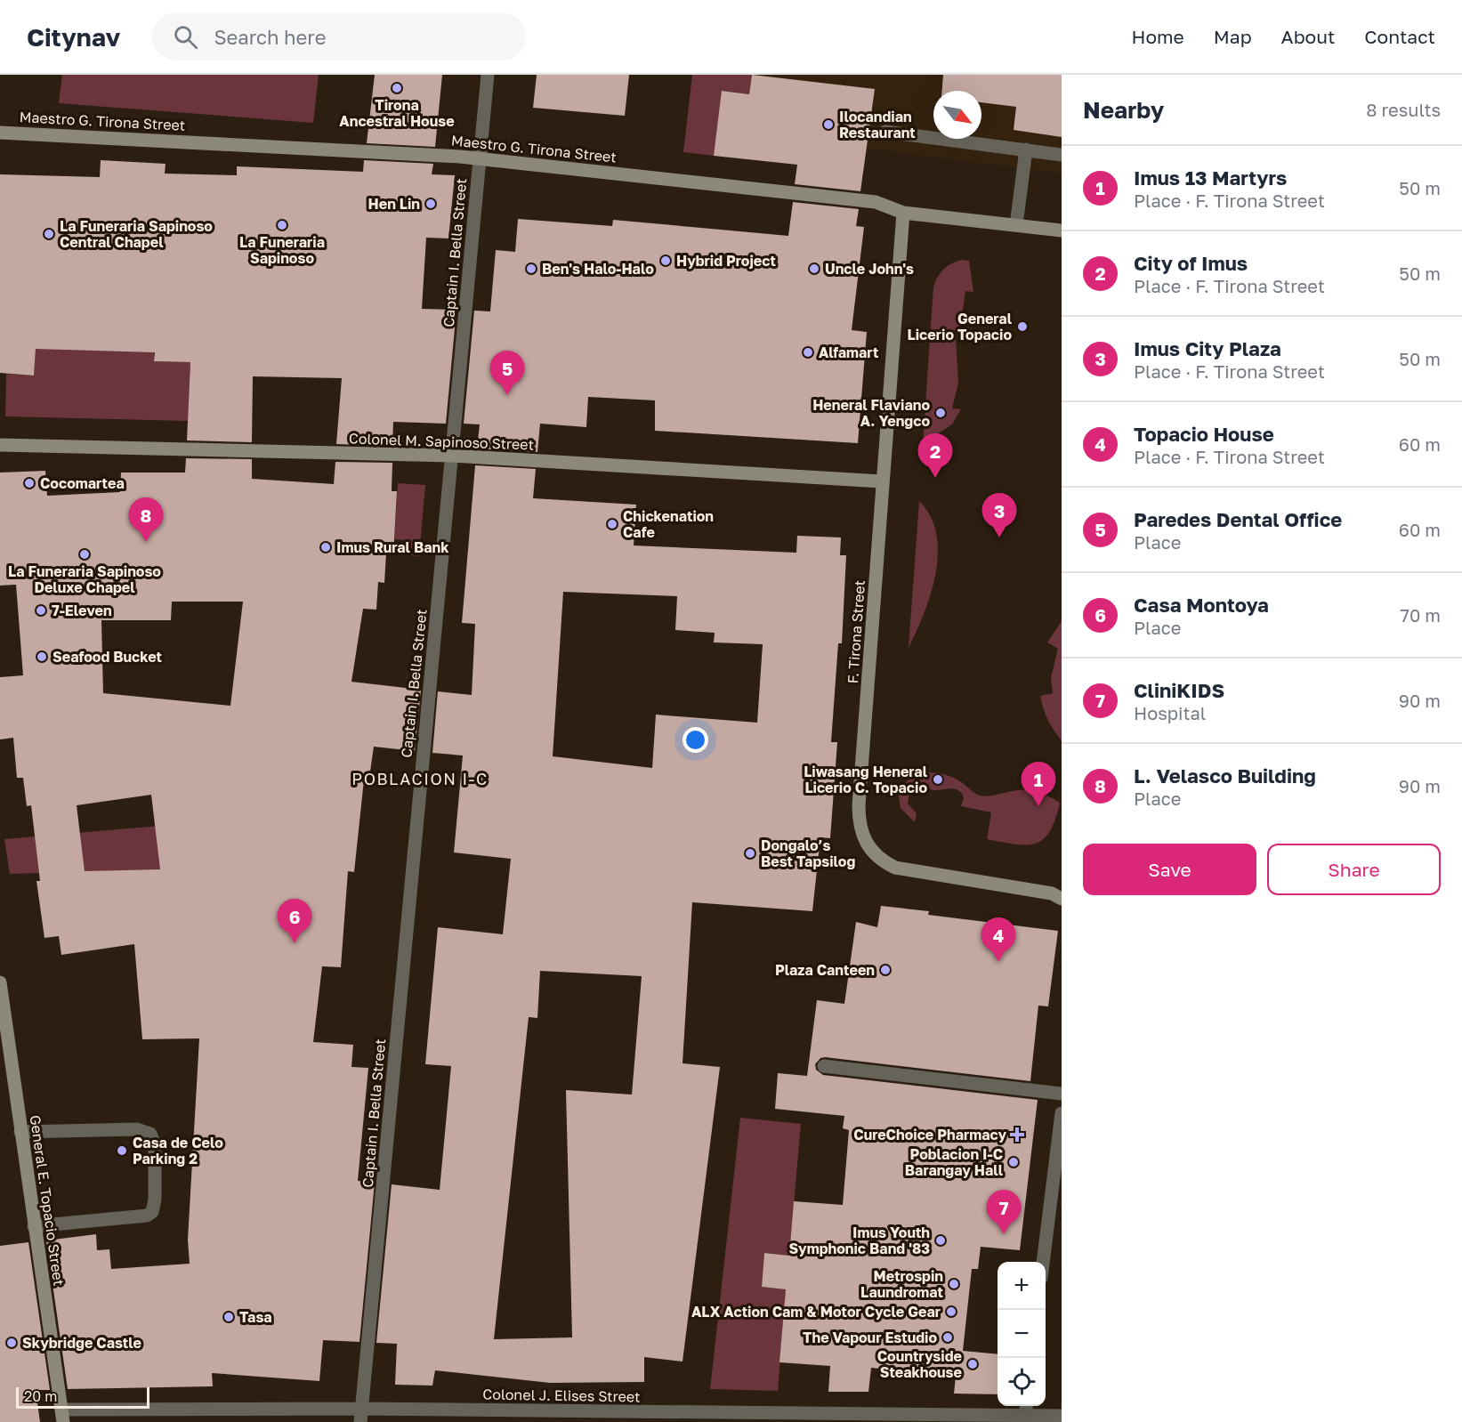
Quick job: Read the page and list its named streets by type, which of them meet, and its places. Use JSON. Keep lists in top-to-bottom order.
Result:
{
  "streets": {
    "main road": [
      "Maestro G. Tirona Street",
      "Colonel M. Sapinoso Street",
      "F. Tirona Street",
      "General E. Topacio Street"
    ],
    "street": ["Captain I. Bella Street", "Colonel J. Elises Street"]
  },
  "crossings": [
    ["Maestro G. Tirona Street", "Captain I. Bella Street"],
    ["Maestro G. Tirona Street", "F. Tirona Street"],
    ["Captain I. Bella Street", "Colonel M. Sapinoso Street"],
    ["Captain I. Bella Street", "Colonel J. Elises Street"],
    ["Colonel M. Sapinoso Street", "F. Tirona Street"],
    ["General E. Topacio Street", "Colonel J. Elises Street"]
  ],
  "districts": ["POBLACION I-C"],
  "places": {
    "other": [
      "Tirona Ancestral House",
      "Ilocandian Restaurant",
      "Hen Lin",
      "La Funeraria Sapinoso",
      "La Funeraria Sapinoso Central Chapel",
      "Hybrid Project",
      "Ben's Halo-Halo",
      "Uncle John's",
      "General Licerio Topacio",
      "Alfamart",
      "Heneral Flaviano A. Yengco",
      "Cocomartea",
      "Chickenation Cafe",
      "Imus Rural Bank",
      "La Funeraria Sapinoso Deluxe Chapel",
      "7-Eleven",
      "Seafood Bucket",
      "Liwasang Heneral Licerio C. Topacio",
      "Dongalo’s Best Tapsilog",
      "Plaza Canteen",
      "Casa de Celo Parking 2",
      "Poblacion I-C Barangay Hall",
      "Imus Youth Symphonic Band '83",
      "Metrospin Laundromat",
      "ALX Action Cam & Motor Cycle Gear",
      "Tasa",
      "The Vapour Estudio",
      "Skybridge Castle",
      "Countryside Steakhouse"
    ],
    "health": ["CureChoice Pharmacy"]
  },
  "scale_bar": "20 m",
  "north": "bottom right",
  "page": {
    "header": "Citynav",
    "search": "Search here",
    "nav": [
      "Home",
      "Map",
      "About",
      "Contact"
    ],
    "heading": ["Nearby", "8 results"],
    "list": [
      {
        "mark": "1",
        "name": "Imus 13 Martyrs",
        "note": "Place · F. Tirona Street",
        "value": "50 m"
      },
      {
        "mark": "2",
        "name": "City of Imus",
        "note": "Place · F. Tirona Street",
        "value": "50 m"
      },
      {
        "mark": "3",
        "name": "Imus City Plaza",
        "note": "Place · F. Tirona Street",
        "value": "50 m"
      },
      {
        "mark": "4",
        "name": "Topacio House",
        "note": "Place · F. Tirona Street",
        "value": "60 m"
      },
      {
        "mark": "5",
        "name": "Paredes Dental Office",
        "note": "Place",
        "value": "60 m"
      },
      {
        "mark": "6",
        "name": "Casa Montoya",
        "note": "Place",
        "value": "70 m"
      },
      {
        "mark": "7",
        "name": "CliniKIDS",
        "note": "Hospital",
        "value": "90 m"
      },
      {
        "mark": "8",
        "name": "L. Velasco Building",
        "note": "Place",
        "value": "90 m"
      }
    ],
    "pins": [
      "5",
      "2",
      "3",
      "8",
      "1",
      "6",
      "4",
      "7"
    ],
    "buttons": ["Save", "Share"],
    "map_buttons": ["+", "−"],
    "scale": "20 m"
  }
}
